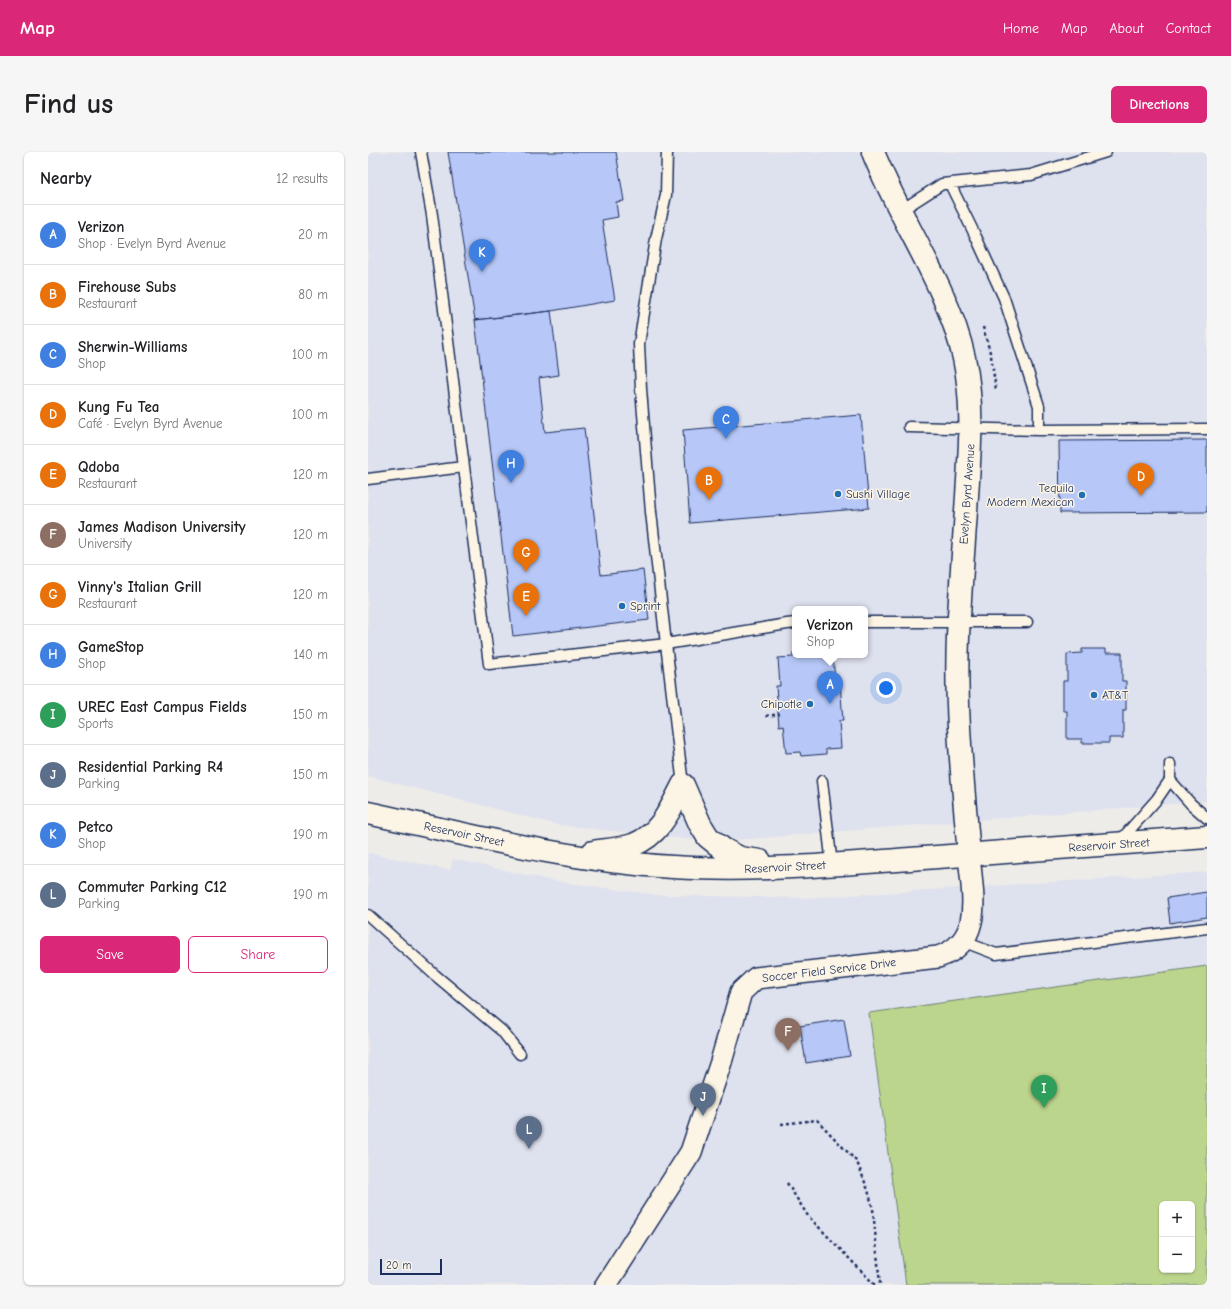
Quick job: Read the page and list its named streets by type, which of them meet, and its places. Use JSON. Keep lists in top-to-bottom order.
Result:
{
  "streets": {
    "main road": ["Evelyn Byrd Avenue", "Reservoir Street"],
    "street": ["Soccer Field Service Drive"]
  },
  "crossings": [
    ["Evelyn Byrd Avenue", "Reservoir Street"],
    ["Evelyn Byrd Avenue", "Soccer Field Service Drive"],
    ["Reservoir Street", "Soccer Field Service Drive"]
  ],
  "places": [
    "Sushi Village",
    "Tequila Modern Mexican",
    "Sprint",
    "AT&T",
    "Chipotle"
  ],
  "scale_bar": "20 m",
  "page": {
    "header": "Map",
    "nav": [
      "Home",
      "Map",
      "About",
      "Contact"
    ],
    "buttons": [
      "Directions",
      ["Save", "Share"]
    ],
    "title": "Find us",
    "heading": ["Nearby", "12 results"],
    "list": [
      {
        "mark": "A",
        "name": "Verizon",
        "note": "Shop · Evelyn Byrd Avenue",
        "value": "20 m"
      },
      {
        "mark": "B",
        "name": "Firehouse Subs",
        "note": "Restaurant",
        "value": "80 m"
      },
      {
        "mark": "C",
        "name": "Sherwin-Williams",
        "note": "Shop",
        "value": "100 m"
      },
      {
        "mark": "D",
        "name": "Kung Fu Tea",
        "note": "Café · Evelyn Byrd Avenue",
        "value": "100 m"
      },
      {
        "mark": "E",
        "name": "Qdoba",
        "note": "Restaurant",
        "value": "120 m"
      },
      {
        "mark": "F",
        "name": "James Madison University",
        "note": "University",
        "value": "120 m"
      },
      {
        "mark": "G",
        "name": "Vinny's Italian Grill",
        "note": "Restaurant",
        "value": "120 m"
      },
      {
        "mark": "H",
        "name": "GameStop",
        "note": "Shop",
        "value": "140 m"
      },
      {
        "mark": "I",
        "name": "UREC East Campus Fields",
        "note": "Sports",
        "value": "150 m"
      },
      {
        "mark": "J",
        "name": "Residential Parking R4",
        "note": "Parking",
        "value": "150 m"
      },
      {
        "mark": "K",
        "name": "Petco",
        "note": "Shop",
        "value": "190 m"
      },
      {
        "mark": "L",
        "name": "Commuter Parking C12",
        "note": "Parking",
        "value": "190 m"
      }
    ],
    "pins": [
      "K",
      "C",
      "H",
      "D",
      "B",
      "G",
      "E",
      "A",
      "F",
      "I",
      "J",
      "L"
    ],
    "popup": ["Verizon", "Shop"],
    "map_buttons": ["+", "−"],
    "scale": "20 m"
  }
}
